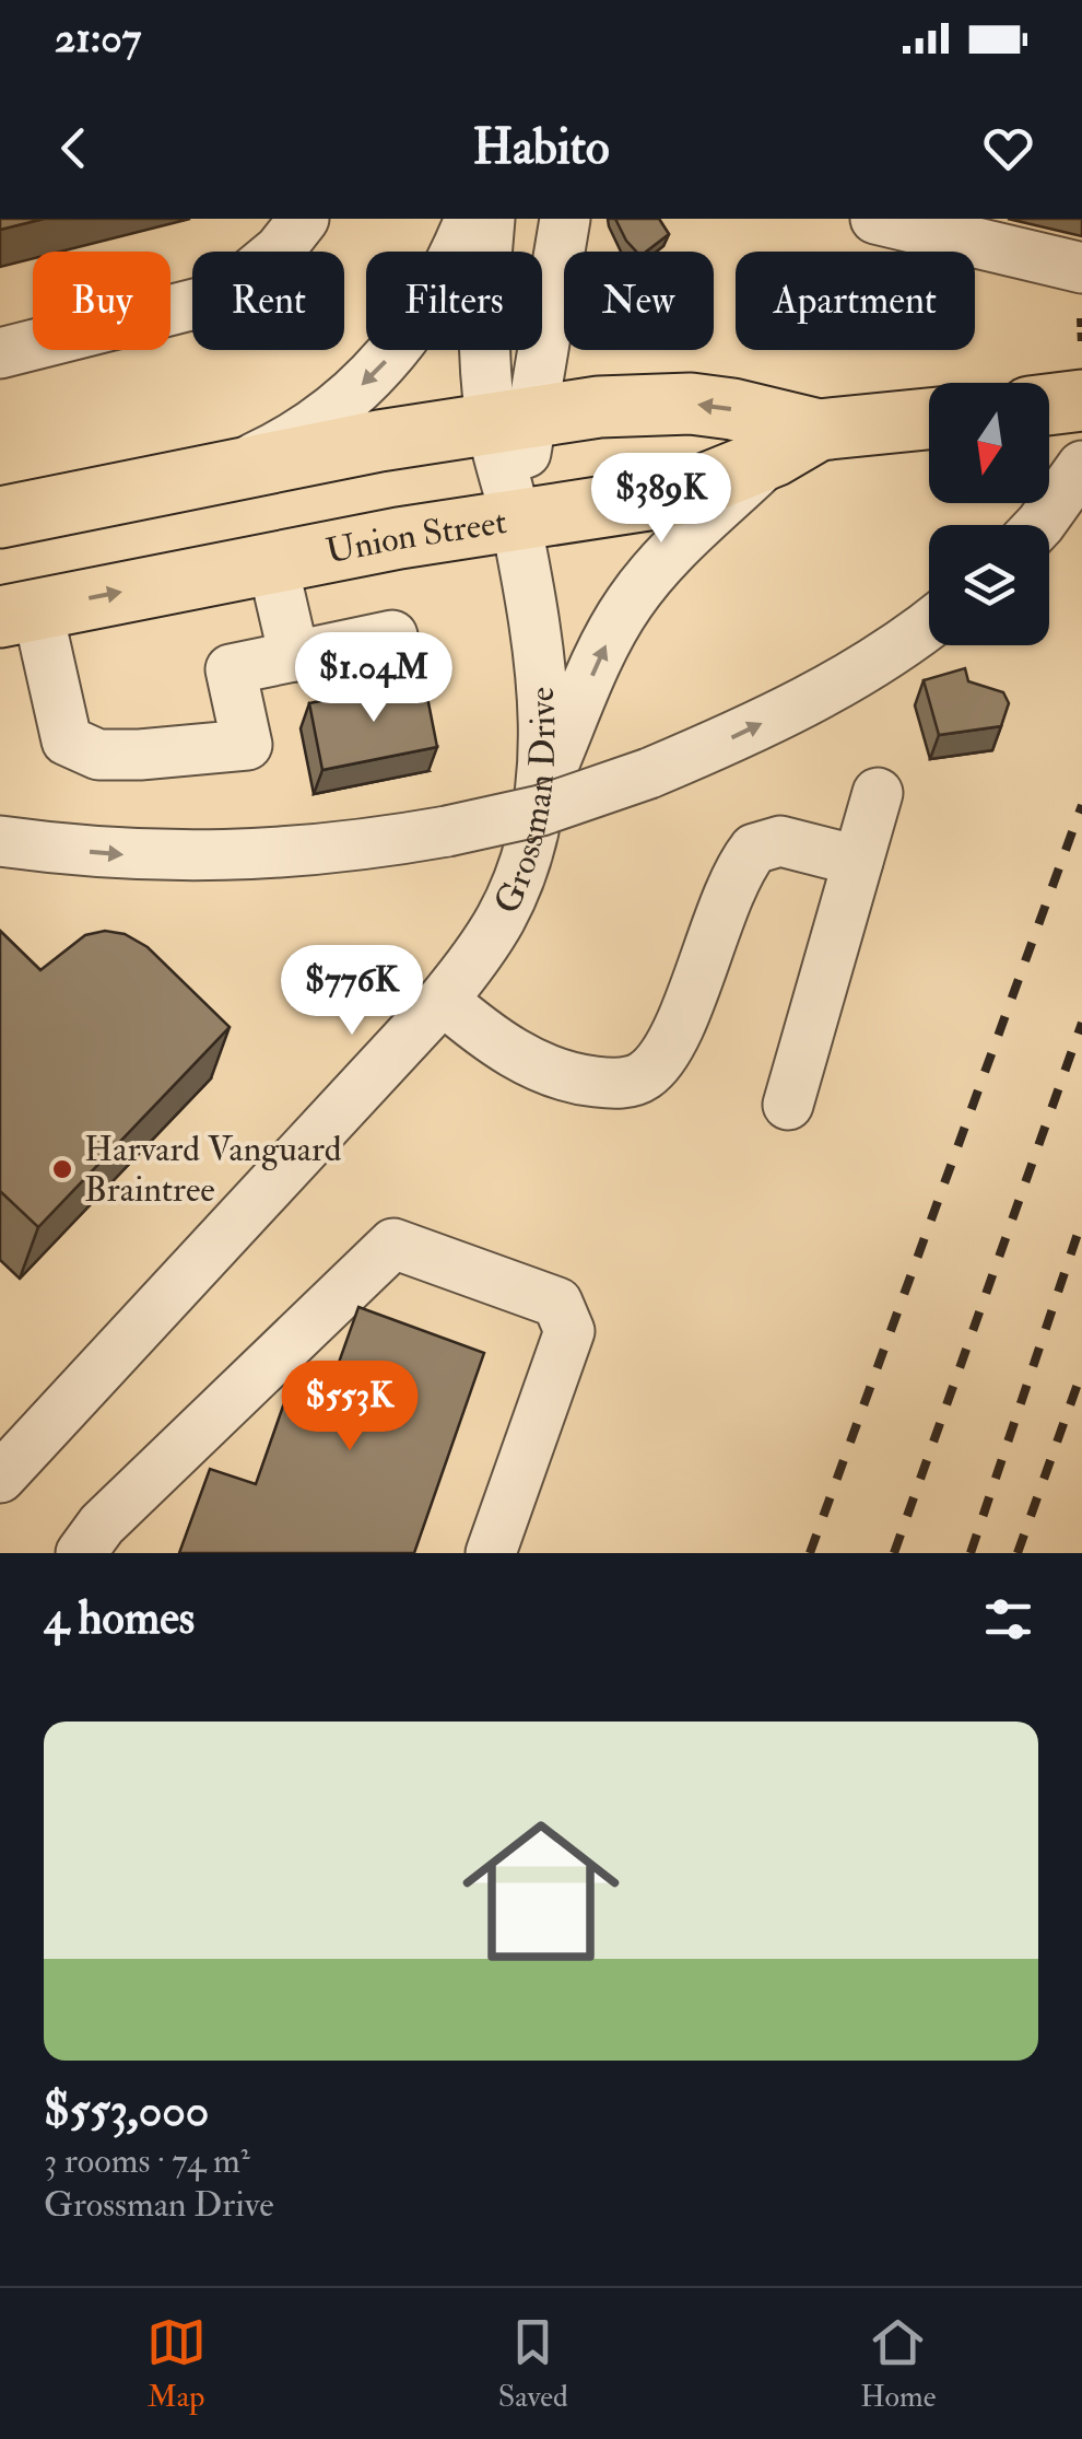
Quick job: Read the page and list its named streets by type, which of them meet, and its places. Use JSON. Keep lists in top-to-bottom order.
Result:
{
  "streets": {
    "main road": ["Union Street"],
    "street": ["Grossman Drive"]
  },
  "crossings": [
    ["Union Street", "Grossman Drive"]
  ],
  "places": ["Harvard Vanguard Braintree"],
  "north": "bottom",
  "page": {
    "status": "21:07",
    "header": "Habito",
    "chip": [
      "Buy",
      "Rent",
      "Filters",
      "New",
      "Apartment"
    ],
    "price": [
      "$389K",
      "$1.04M",
      "$776K",
      "$553K"
    ],
    "heading": "4 homes",
    "list": [
      {
        "name": "$553,000",
        "note": "3 rooms · 74 m² · Grossman Drive"
      }
    ],
    "tabs": ["Map", "Saved", "Home"]
  }
}
